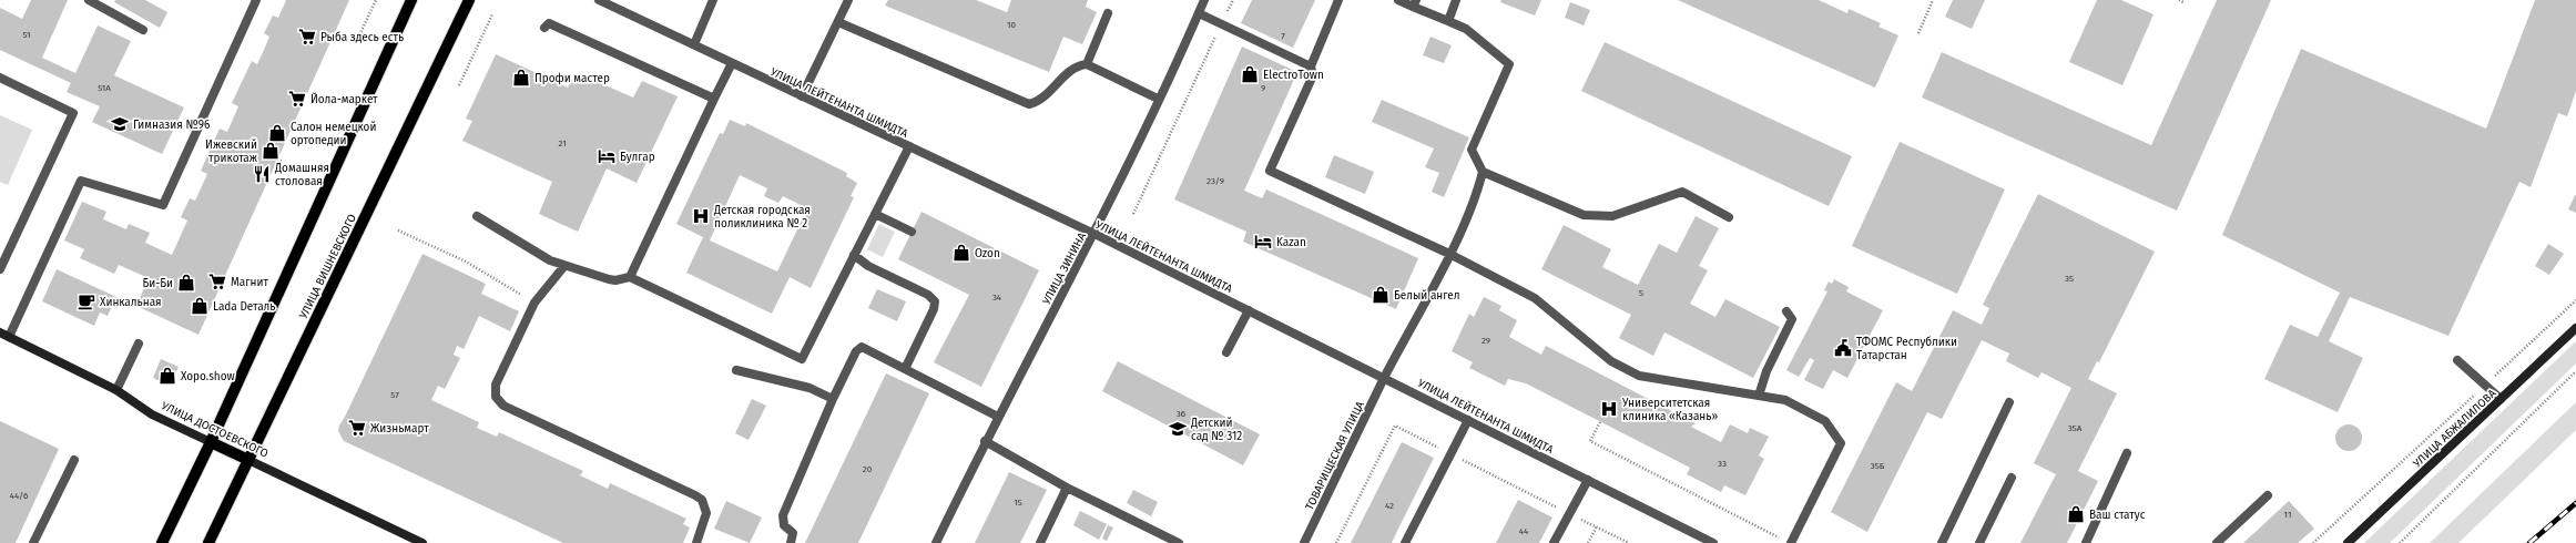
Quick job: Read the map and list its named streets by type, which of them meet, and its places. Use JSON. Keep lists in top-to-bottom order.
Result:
{
  "streets": {
    "main road": ["УЛИЦА ВИШНЕВСКОГО", "УЛИЦА ДОСТОЕВСКОГО"],
    "street": [
      "УЛИЦА ЛЕЙТЕНАНТА ШМИДТА",
      "УЛИЦА ЗИНИНА",
      "УЛИЦА АБЖАЛИЛОВА",
      "ТОВАРИЩЕСКАЯ УЛИЦА"
    ]
  },
  "crossings": [
    ["УЛИЦА ЛЕЙТЕНАНТА ШМИДТА", "УЛИЦА ЗИНИНА"],
    ["УЛИЦА ЛЕЙТЕНАНТА ШМИДТА", "ТОВАРИЩЕСКАЯ УЛИЦА"],
    ["УЛИЦА ВИШНЕВСКОГО", "УЛИЦА ДОСТОЕВСКОГО"]
  ],
  "places": {
    "supermarket": [
      "Рыба здесь есть",
      "Йола-маркет",
      "Магнит",
      "Жизньмарт"
    ],
    "shop": [
      "ElectroTown",
      "Профи мастер",
      "Салон немецкой ортопедии",
      "Ижевский трикотаж",
      "Ozon",
      "Би-Би",
      "Белый ангел",
      "Lada Dеталь",
      "Хоро.show",
      "Ваш статус"
    ],
    "school or university": ["Гимназия №96", "Детский сад № 312"],
    "hotel": ["Булгар", "Kazan"],
    "restaurant": ["Домашняя столовая"],
    "hospital": ["Детская городская поликлиника № 2", "Университетская клиника «Казань»"],
    "cafe": ["Хинкальная"],
    "public building": ["ТФОМС Республики Татарстан"]
  },
  "house_numbers": [
    "10",
    "51",
    "7",
    "51А",
    "9",
    "21",
    "23/9",
    "35",
    "5",
    "34",
    "29",
    "57",
    "36",
    "35А",
    "33",
    "35Б",
    "20",
    "44/6",
    "15",
    "42",
    "11",
    "44"
  ]
}
